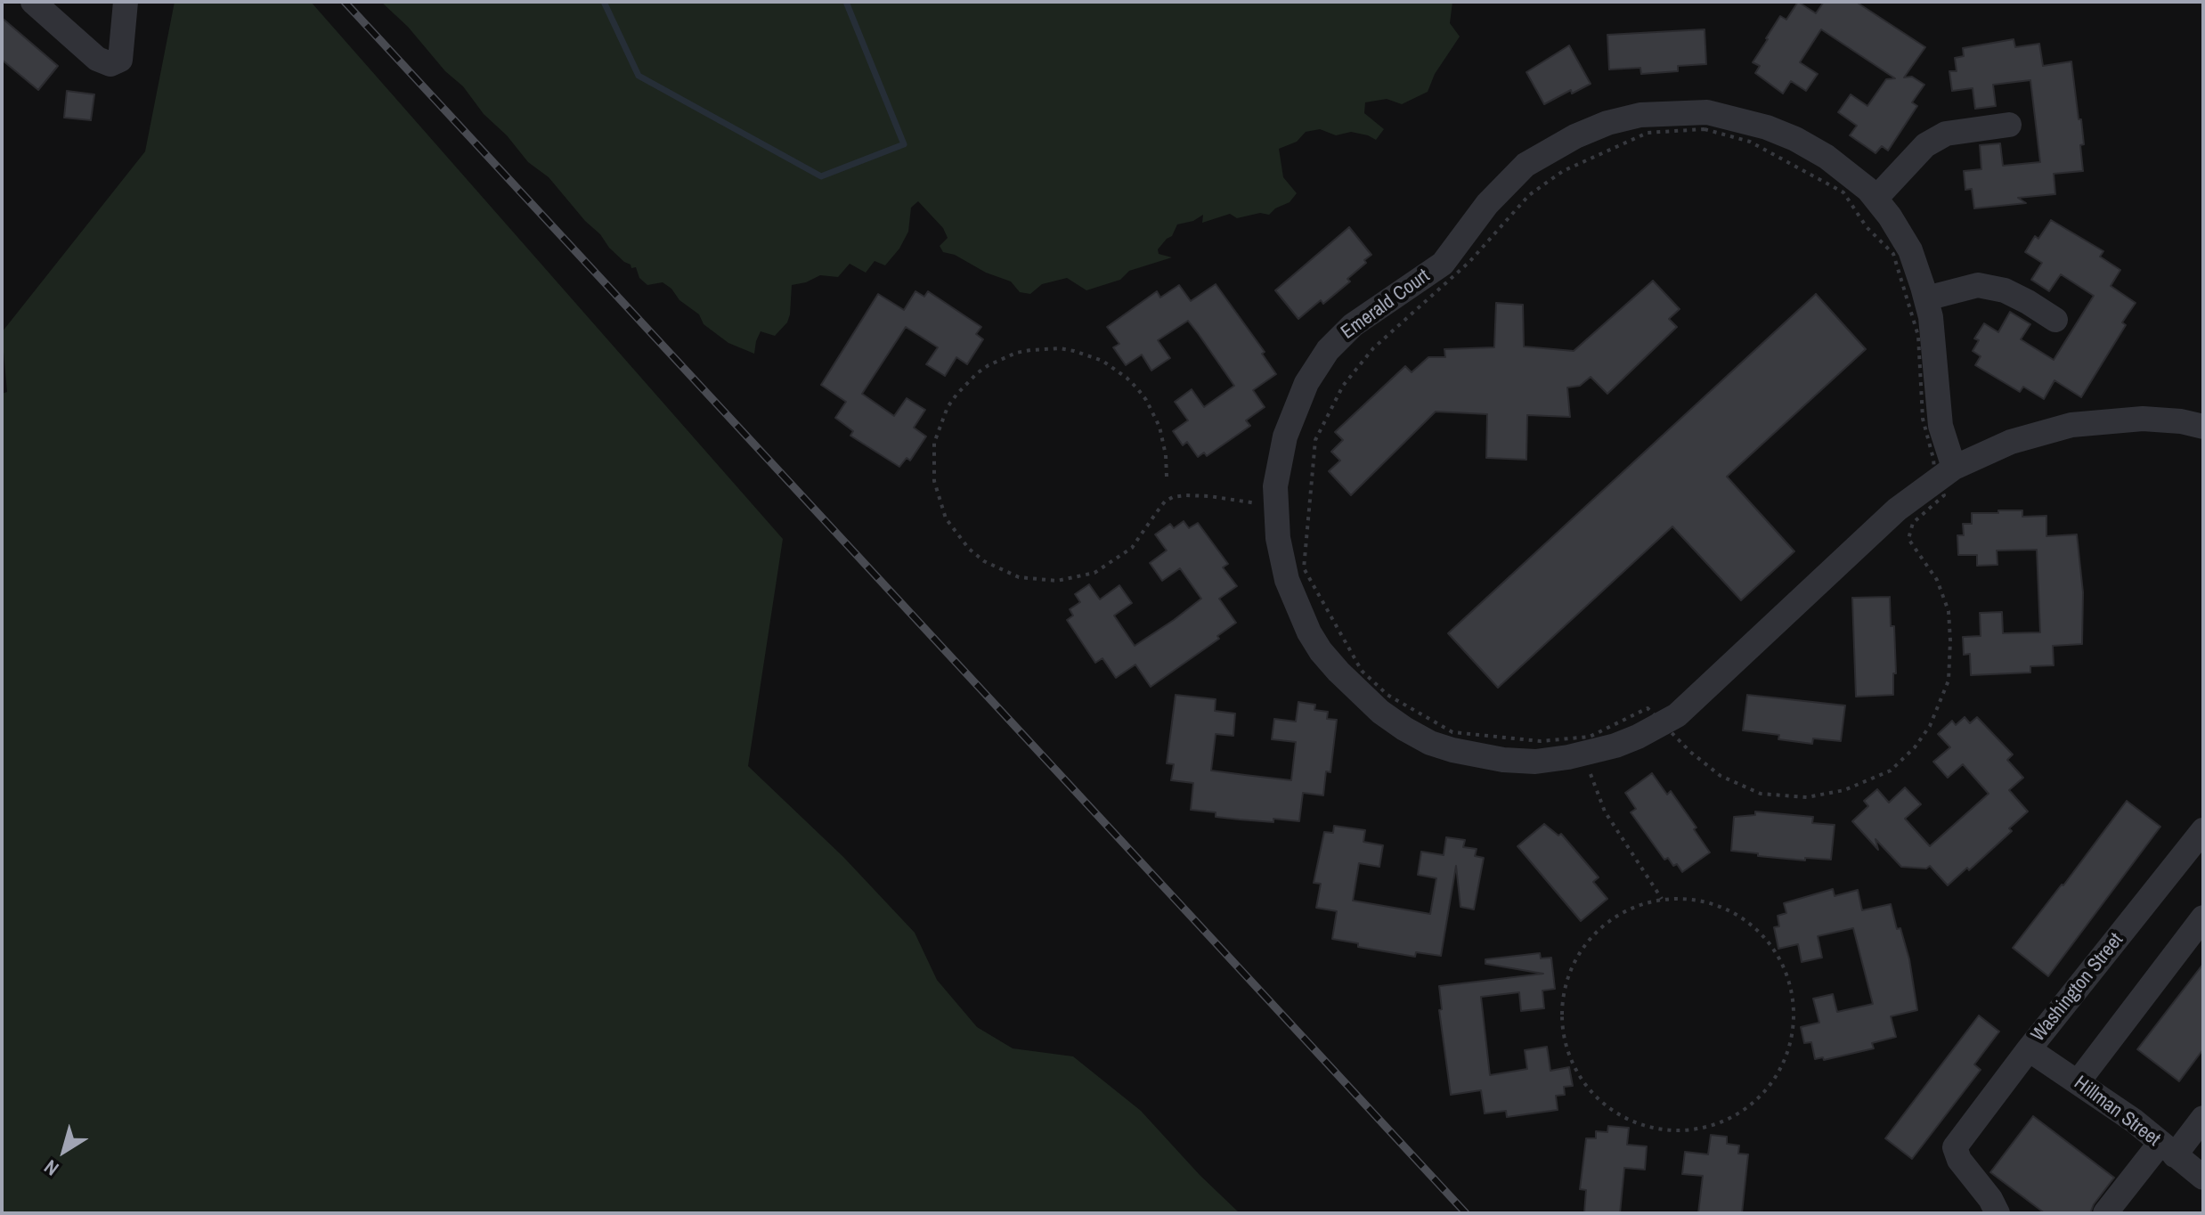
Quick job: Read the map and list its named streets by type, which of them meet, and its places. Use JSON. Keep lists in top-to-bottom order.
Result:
{
  "streets": {
    "street": ["Emerald Court", "Washington Street", "Hillman Street"]
  },
  "crossings": [
    ["Washington Street", "Hillman Street"]
  ],
  "north": "bottom left"
}
